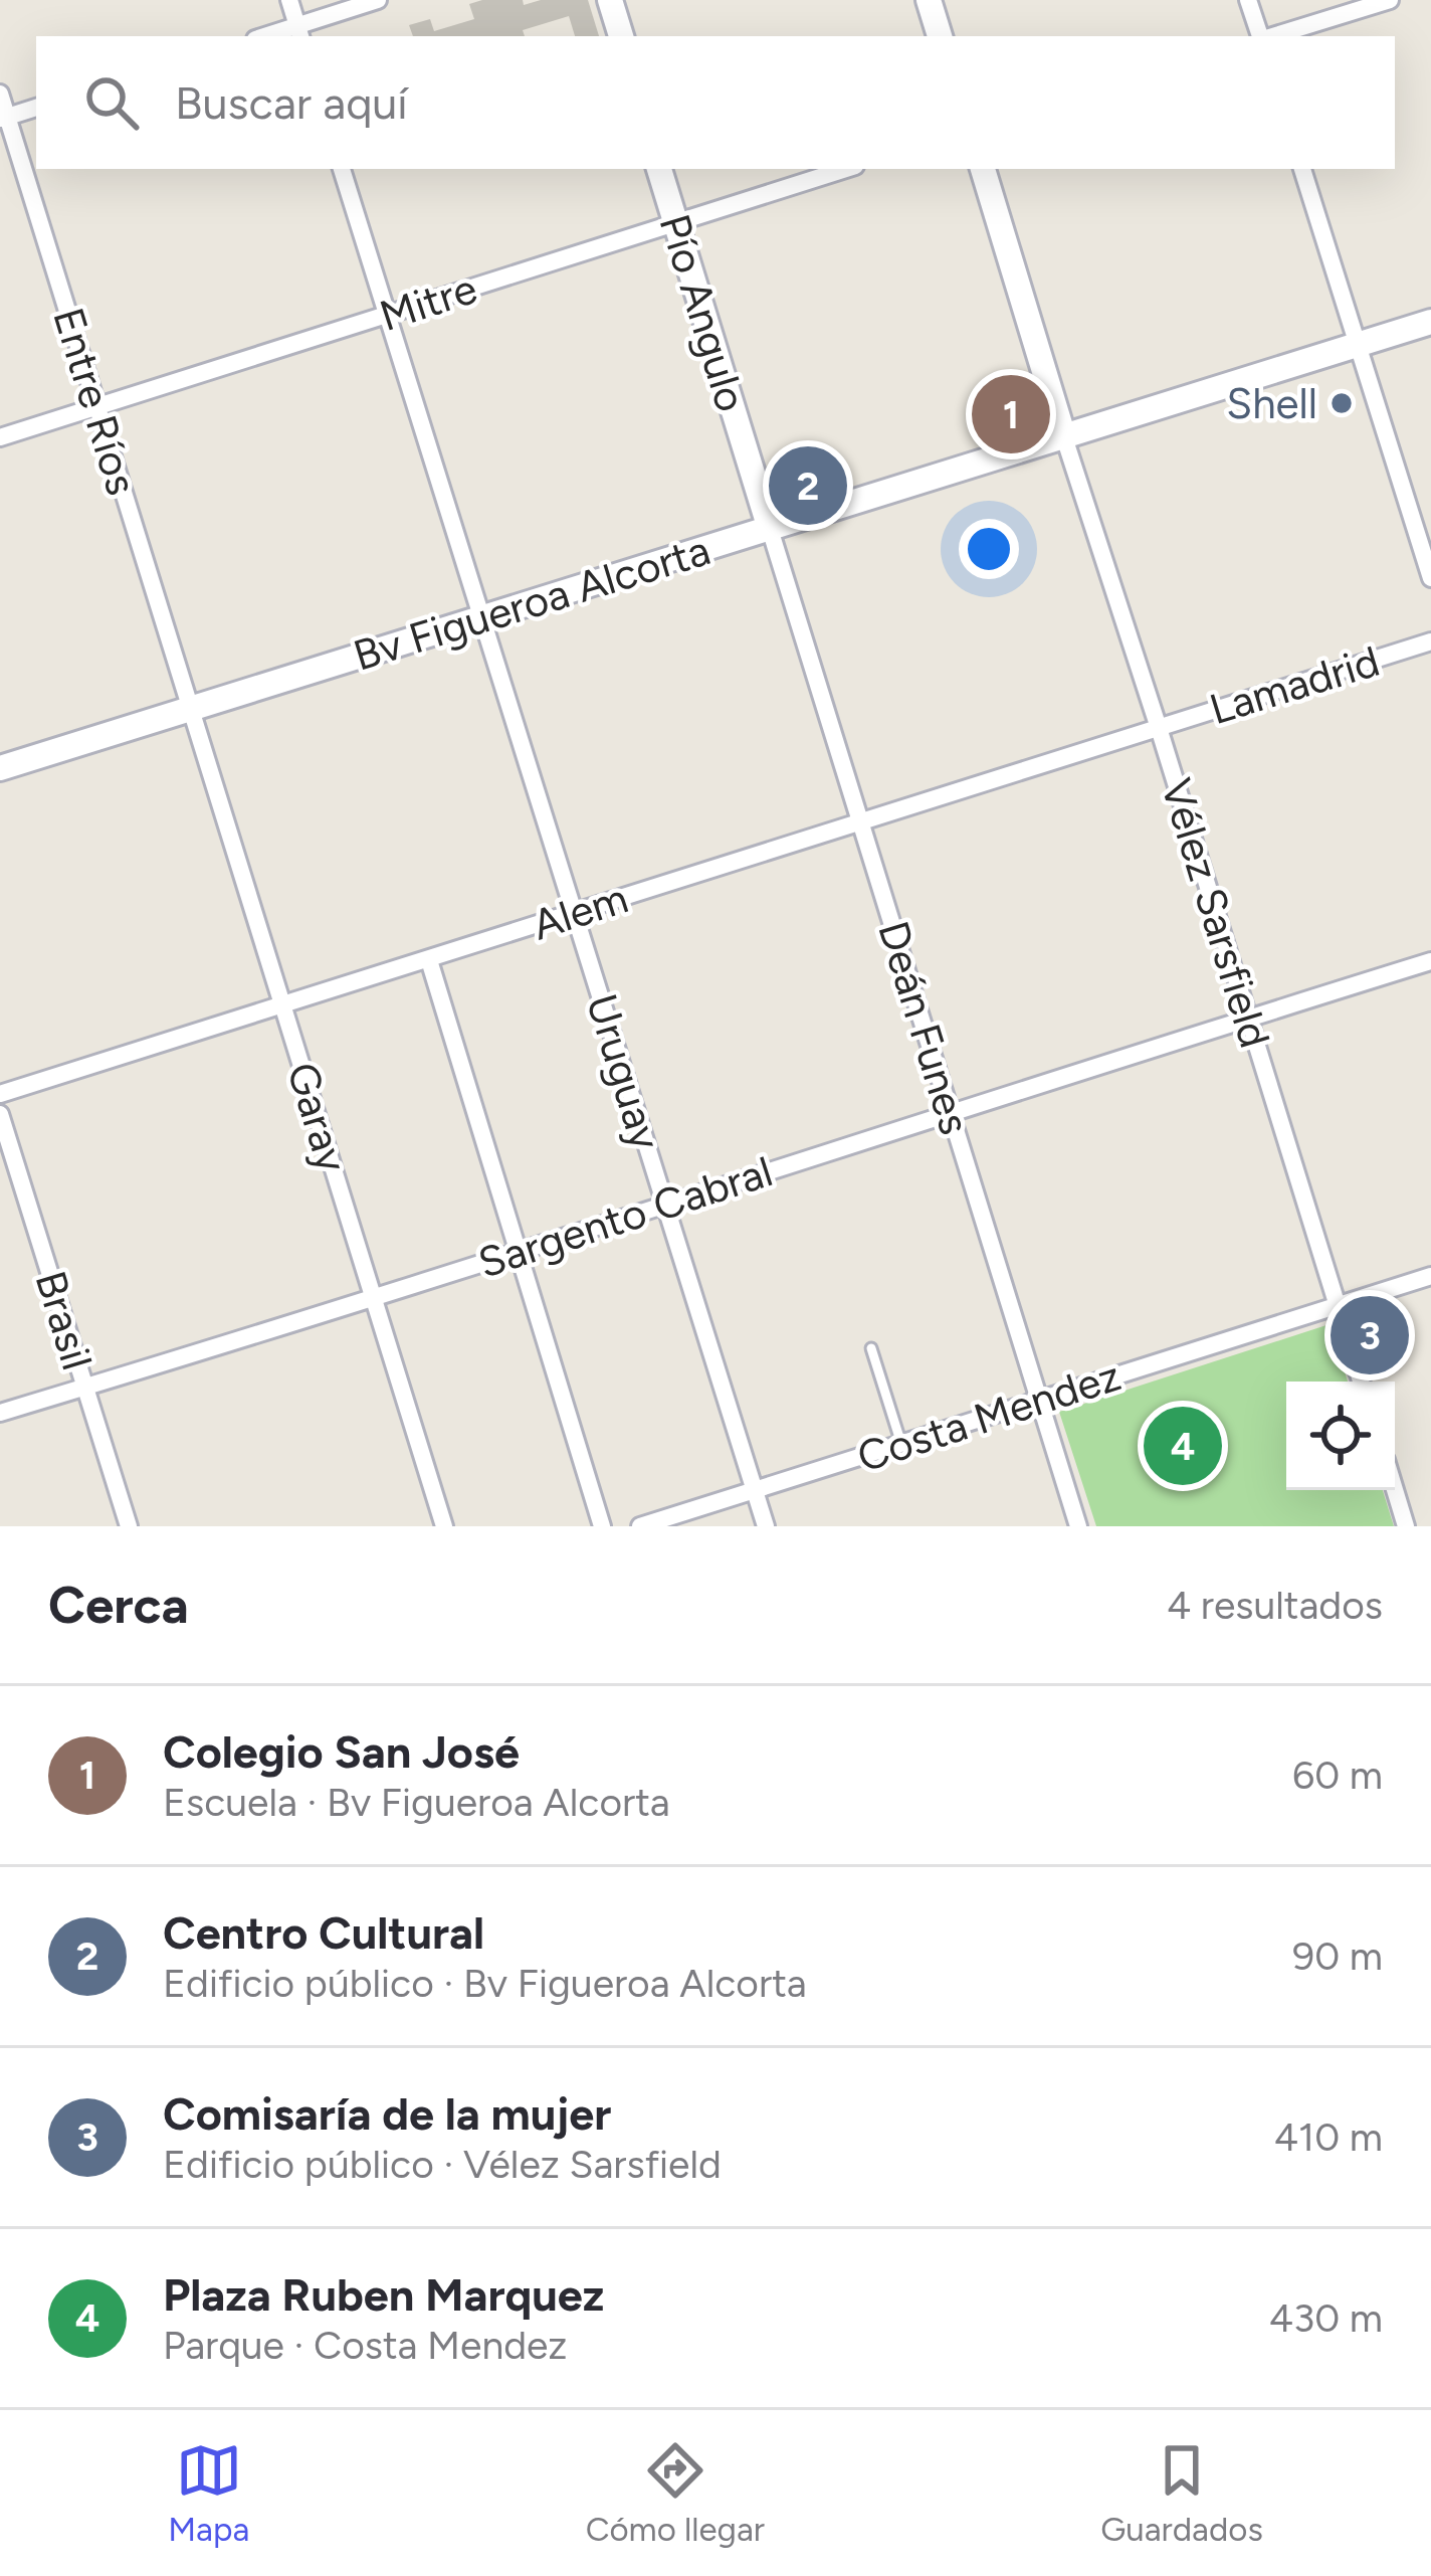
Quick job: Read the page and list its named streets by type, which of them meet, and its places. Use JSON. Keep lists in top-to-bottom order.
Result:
{
  "streets": {
    "main road": ["Pío Angulo", "Bv Figueroa Alcorta"],
    "street": [
      "Mitre",
      "Entre Ríos",
      "Lamadrid",
      "Alem",
      "Vélez Sarsfield",
      "Deán Funes",
      "Uruguay",
      "Garay",
      "Sargento Cabral",
      "Brasil",
      "Costa Mendez"
    ]
  },
  "crossings": [
    ["Mitre", "Pío Angulo"],
    ["Mitre", "Entre Ríos"],
    ["Mitre", "Uruguay"],
    ["Pío Angulo", "Bv Figueroa Alcorta"],
    ["Pío Angulo", "Deán Funes"],
    ["Entre Ríos", "Bv Figueroa Alcorta"],
    ["Entre Ríos", "Garay"],
    ["Bv Figueroa Alcorta", "Vélez Sarsfield"],
    ["Bv Figueroa Alcorta", "Deán Funes"],
    ["Bv Figueroa Alcorta", "Uruguay"],
    ["Bv Figueroa Alcorta", "Garay"],
    ["Lamadrid", "Alem"],
    ["Lamadrid", "Vélez Sarsfield"],
    ["Alem", "Vélez Sarsfield"],
    ["Alem", "Deán Funes"],
    ["Alem", "Uruguay"],
    ["Alem", "Garay"],
    ["Vélez Sarsfield", "Sargento Cabral"],
    ["Vélez Sarsfield", "Costa Mendez"],
    ["Deán Funes", "Sargento Cabral"],
    ["Deán Funes", "Costa Mendez"],
    ["Uruguay", "Sargento Cabral"],
    ["Uruguay", "Costa Mendez"],
    ["Garay", "Sargento Cabral"],
    ["Sargento Cabral", "Brasil"]
  ],
  "places": ["Shell"],
  "page": {
    "search": "Buscar aquí",
    "pins": [
      "1",
      "2",
      "3",
      "4"
    ],
    "heading": ["Cerca", "4 resultados"],
    "list": [
      {
        "mark": "1",
        "name": "Colegio San José",
        "note": "Escuela · Bv Figueroa Alcorta",
        "value": "60 m"
      },
      {
        "mark": "2",
        "name": "Centro Cultural",
        "note": "Edificio público · Bv Figueroa Alcorta",
        "value": "90 m"
      },
      {
        "mark": "3",
        "name": "Comisaría de la mujer",
        "note": "Edificio público · Vélez Sarsfield",
        "value": "410 m"
      },
      {
        "mark": "4",
        "name": "Plaza Ruben Marquez",
        "note": "Parque · Costa Mendez",
        "value": "430 m"
      }
    ],
    "nav": ["Mapa", "Cómo llegar", "Guardados"]
  }
}
